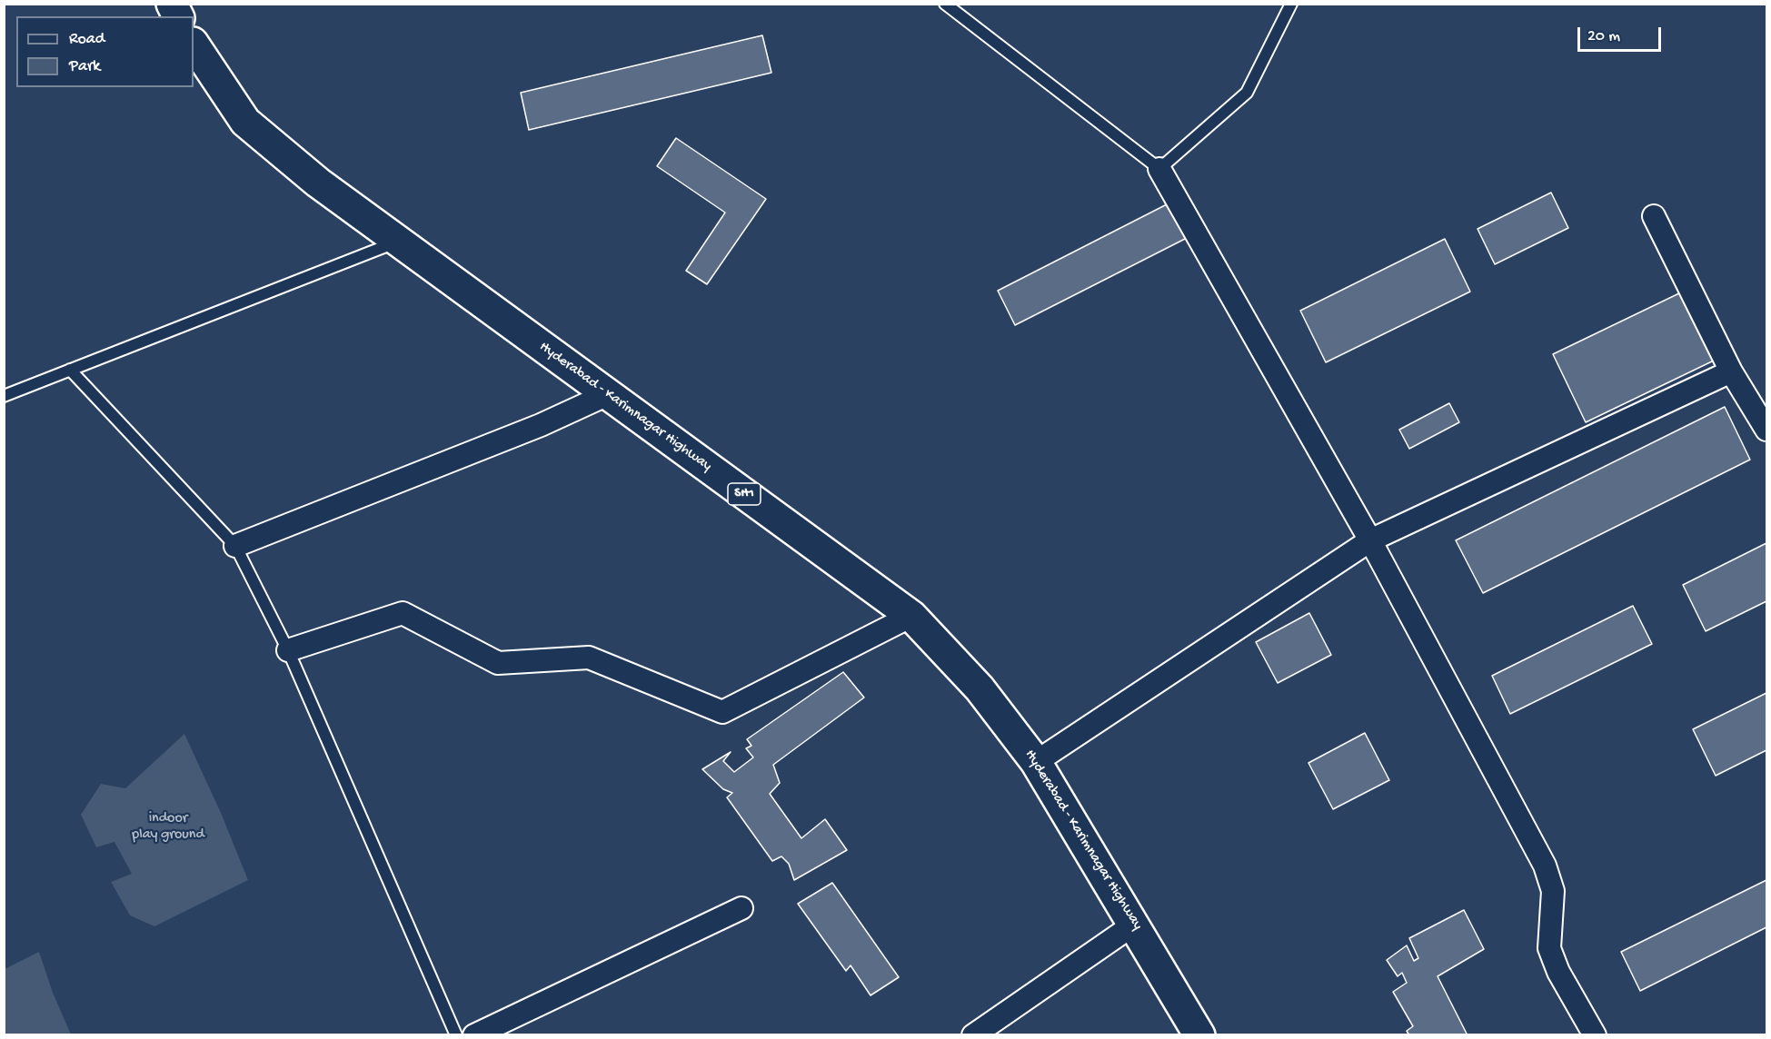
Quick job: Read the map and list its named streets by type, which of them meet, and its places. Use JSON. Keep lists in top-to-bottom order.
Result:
{
  "streets": {
    "main road": ["Hyderabad - Karimnagar Highway", "SH1"]
  },
  "parks": ["indoor play ground"],
  "legend": ["Road", "Park"],
  "scale_bar": "20 m"
}
